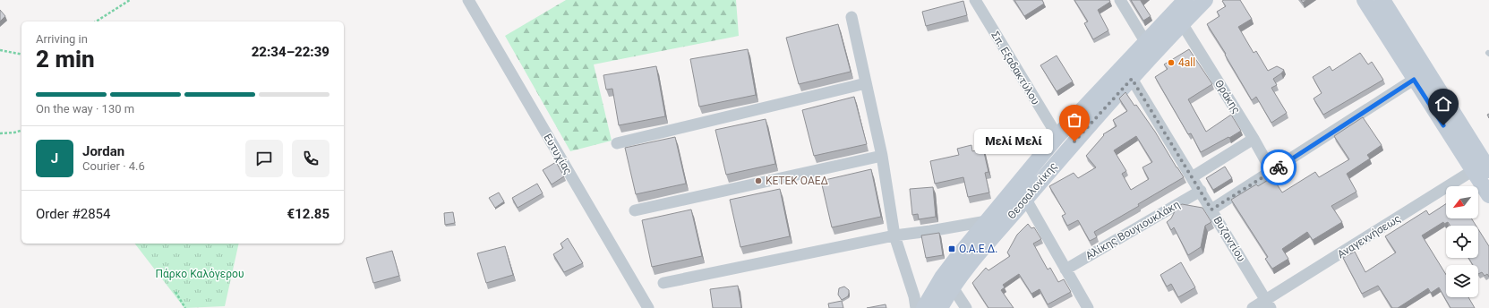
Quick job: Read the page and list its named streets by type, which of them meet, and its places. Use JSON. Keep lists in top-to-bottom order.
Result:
{
  "streets": {
    "main road": ["Θεσσαλονίκης"],
    "street": [
      "Σπ. Εξαδακτύλου",
      "Θράκης",
      "Ευτυχίας",
      "Αλίκης Βουγιουκλάκη",
      "Αναγεννήσεως",
      "Βυζαντίου"
    ]
  },
  "crossings": [
    ["Σπ. Εξαδακτύλου", "Θεσσαλονίκης"],
    ["Θράκης", "Θεσσαλονίκης"],
    ["Θεσσαλονίκης", "Βυζαντίου"],
    ["Αλίκης Βουγιουκλάκη", "Βυζαντίου"],
    ["Αναγεννήσεως", "Βυζαντίου"]
  ],
  "parks": ["Πάρκο Καλόγερου"],
  "places": {
    "other": ["4all", "Μελί Μελί", "ΚΕΤΕΚ ΟΑΕΔ"],
    "transit": ["Ο.Α.Ε.Δ."]
  },
  "north": "bottom left",
  "page": {
    "heading": ["2 min", "Arriving in", "22:34–22:39"],
    "panel": [
      "Jordan",
      "Courier · 4.6",
      "Order #2854",
      "€12.85"
    ],
    "bar": "On the way · 130 m",
    "bubble": "Μελί Μελί",
    "round": "J"
  }
}
